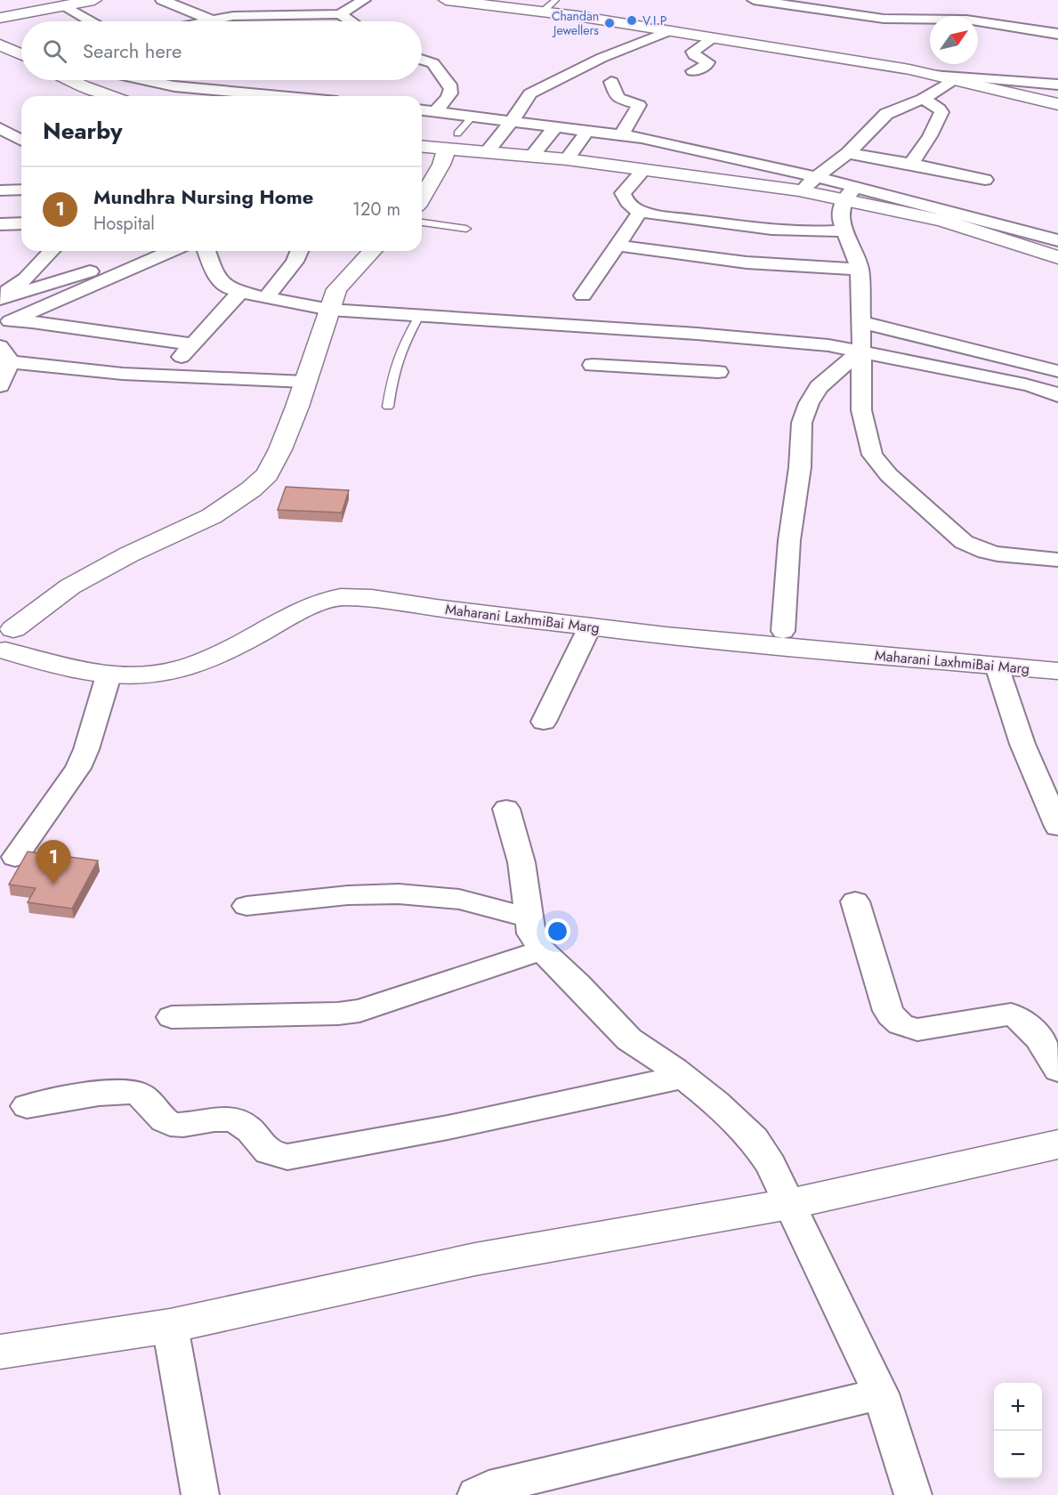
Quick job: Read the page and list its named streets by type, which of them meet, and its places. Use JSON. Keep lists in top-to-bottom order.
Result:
{
  "streets": {
    "street": ["Maharani LaxhmiBai Marg"]
  },
  "places": ["V.I.P", "Chandan Jewellers"],
  "north": "top right",
  "page": {
    "search": "Search here",
    "heading": "Nearby",
    "list": [
      {
        "mark": "1",
        "name": "Mundhra Nursing Home",
        "note": "Hospital",
        "value": "120 m"
      }
    ],
    "pins": "1",
    "map_buttons": ["+", "−"]
  }
}
